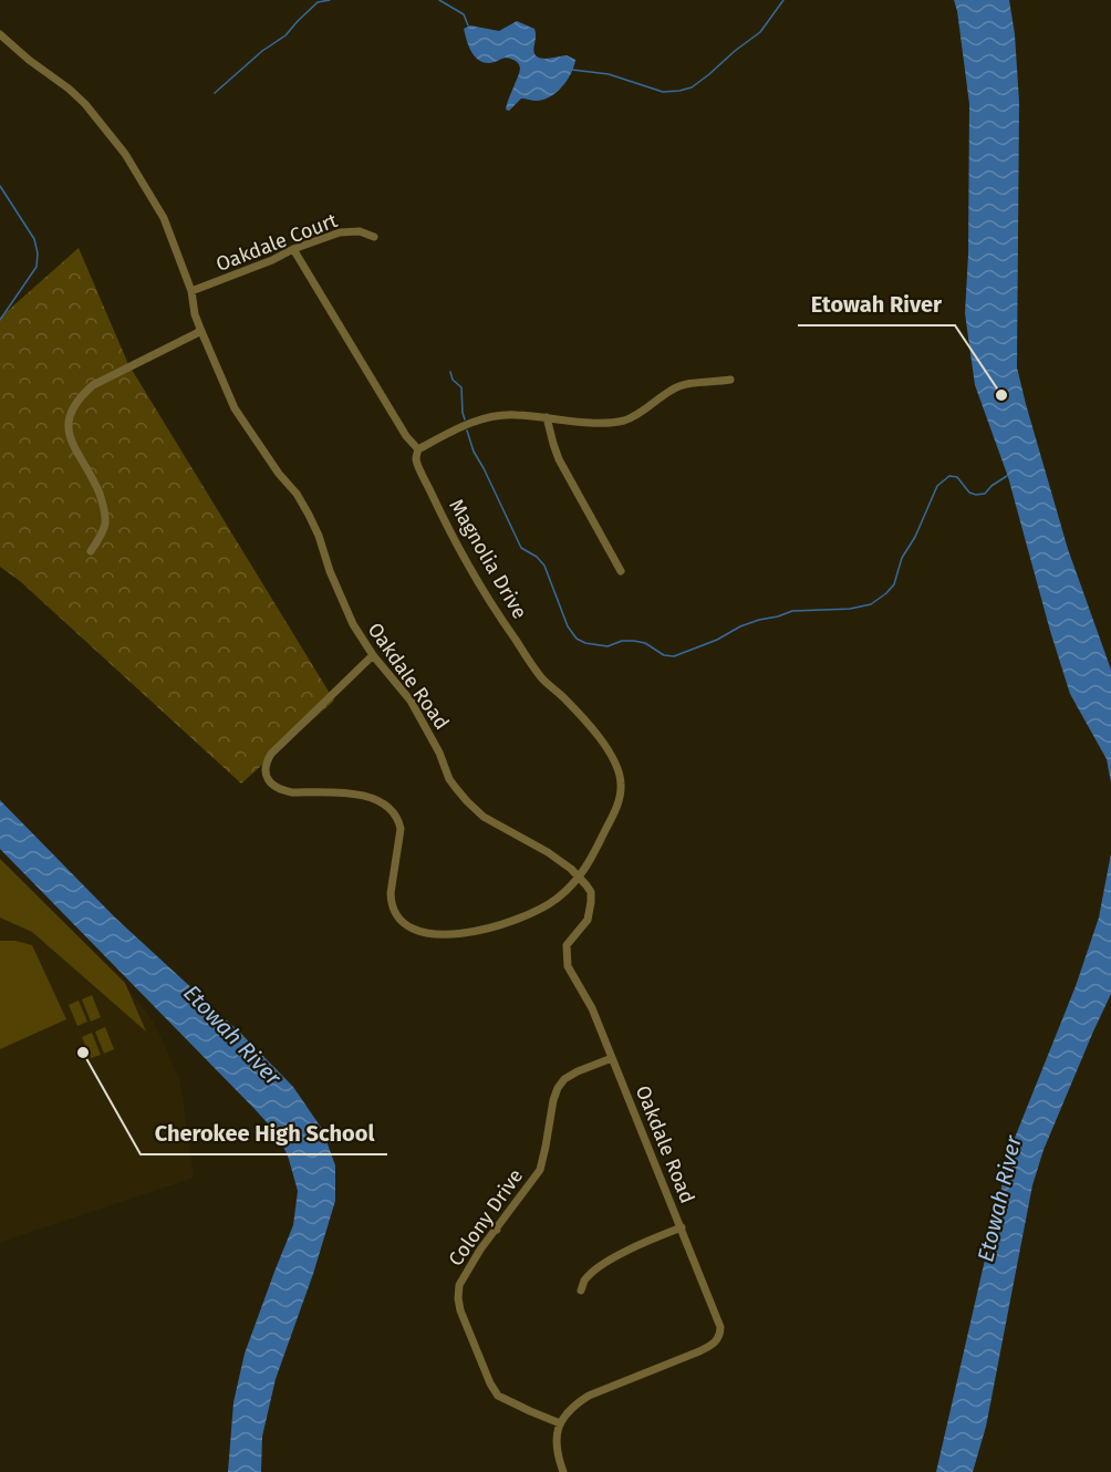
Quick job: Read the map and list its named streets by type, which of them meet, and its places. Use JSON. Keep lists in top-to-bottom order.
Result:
{
  "streets": {
    "street": [
      "Oakdale Court",
      "Magnolia Drive",
      "Oakdale Road",
      "Colony Drive"
    ]
  },
  "crossings": [
    ["Oakdale Court", "Magnolia Drive"],
    ["Oakdale Court", "Oakdale Road"],
    ["Magnolia Drive", "Oakdale Road"],
    ["Oakdale Road", "Colony Drive"]
  ],
  "water": ["Etowah River"],
  "places": ["Etowah River", "Cherokee High School"]
}
